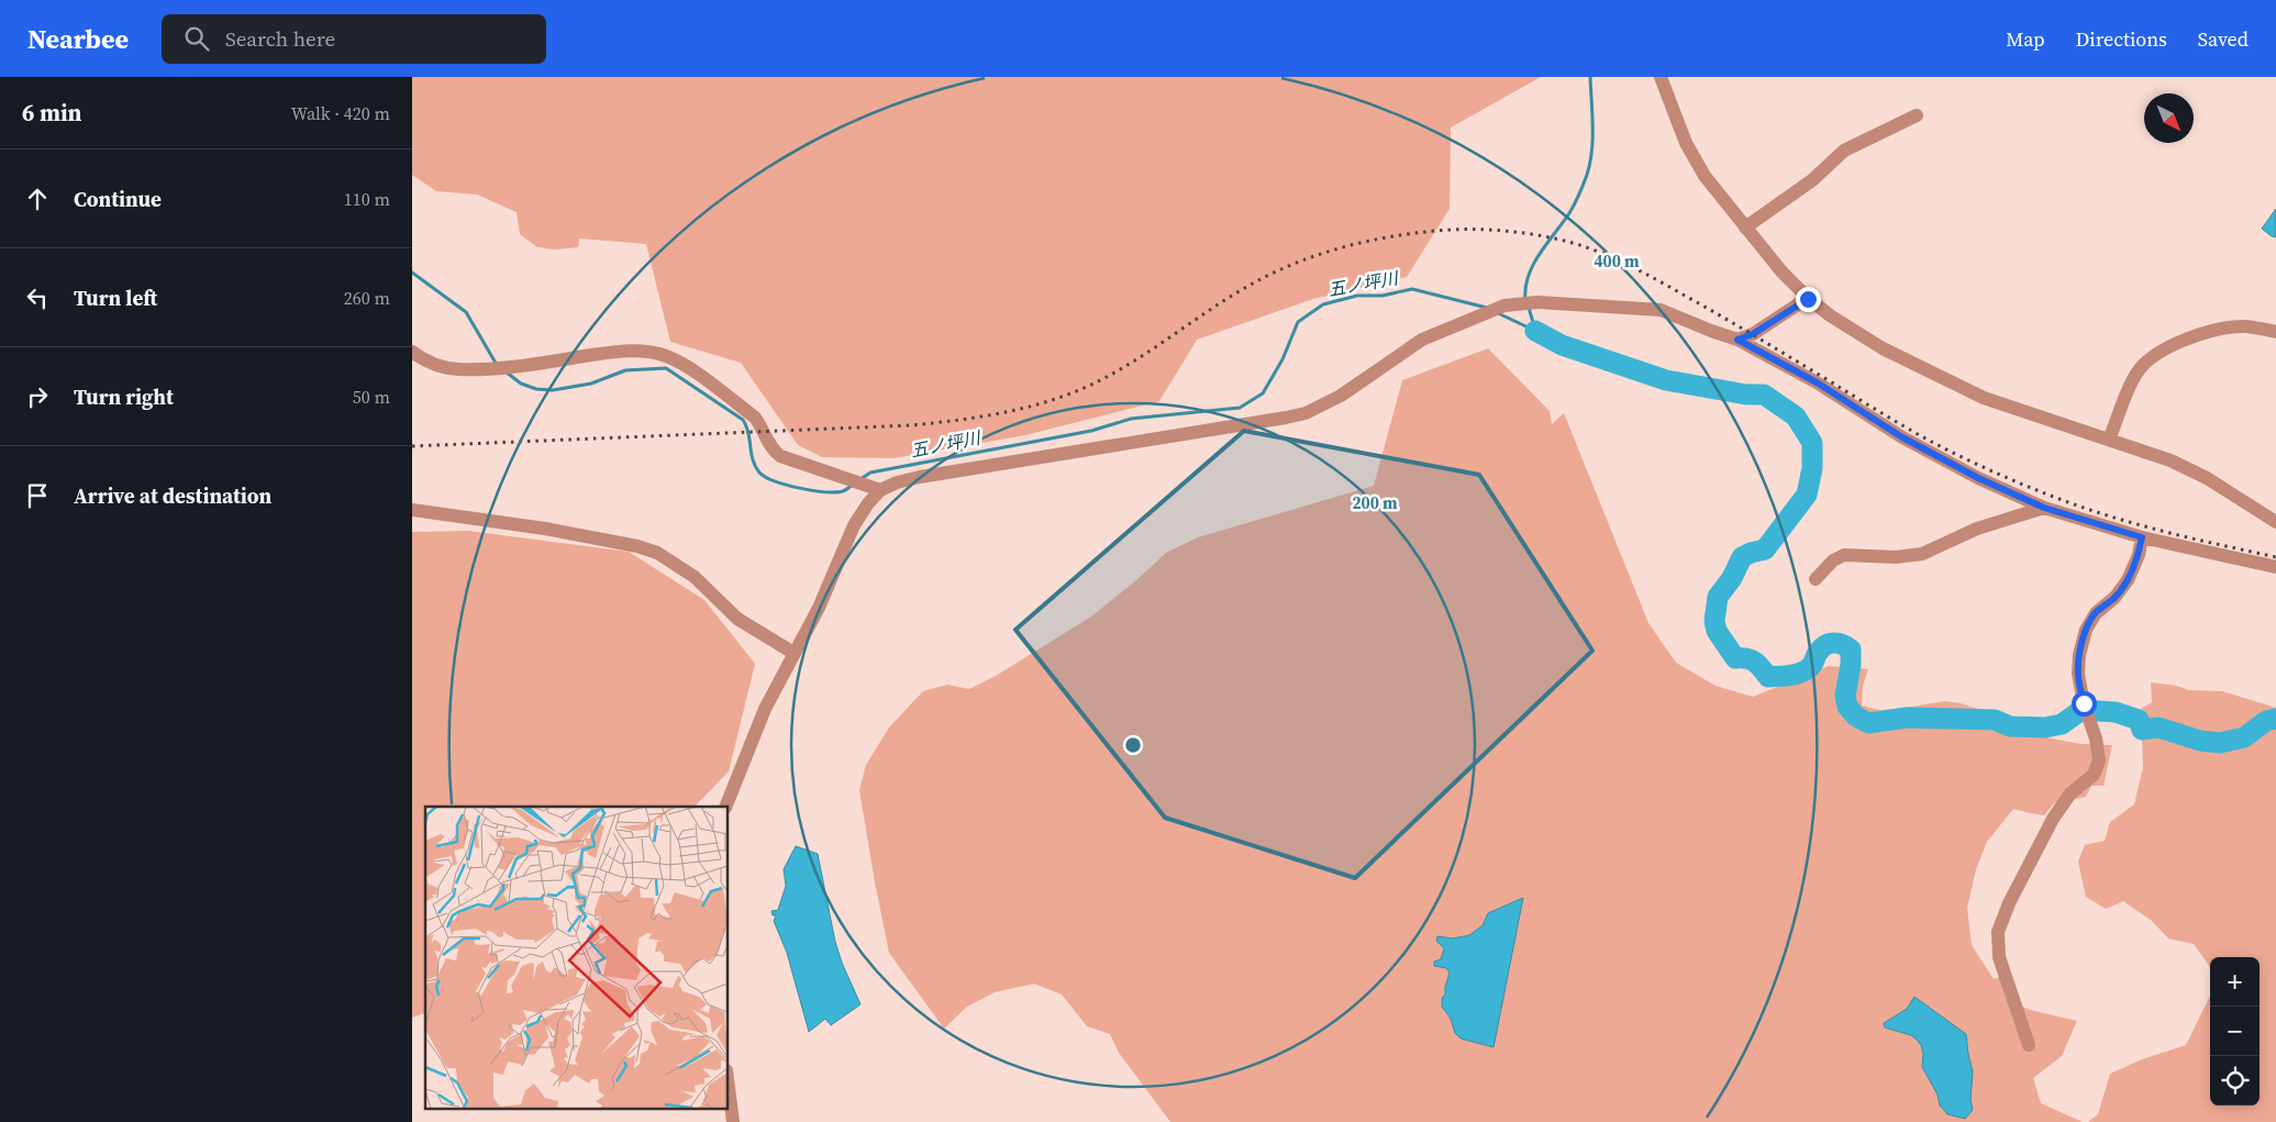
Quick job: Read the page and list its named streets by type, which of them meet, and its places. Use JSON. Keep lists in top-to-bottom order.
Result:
{
  "water": ["五ノ坪川"],
  "north": "bottom right",
  "page": {
    "header": "Nearbee",
    "search": "Search here",
    "nav": ["Map", "Directions", "Saved"],
    "heading": ["6 min", "Walk · 420 m"],
    "list": [
      ["Continue", "110 m"],
      ["Turn left", "260 m"],
      ["Turn right", "50 m"],
      "Arrive at destination"
    ],
    "map_buttons": ["+", "−"]
  },
  "rings": ["400 m", "200 m"]
}
